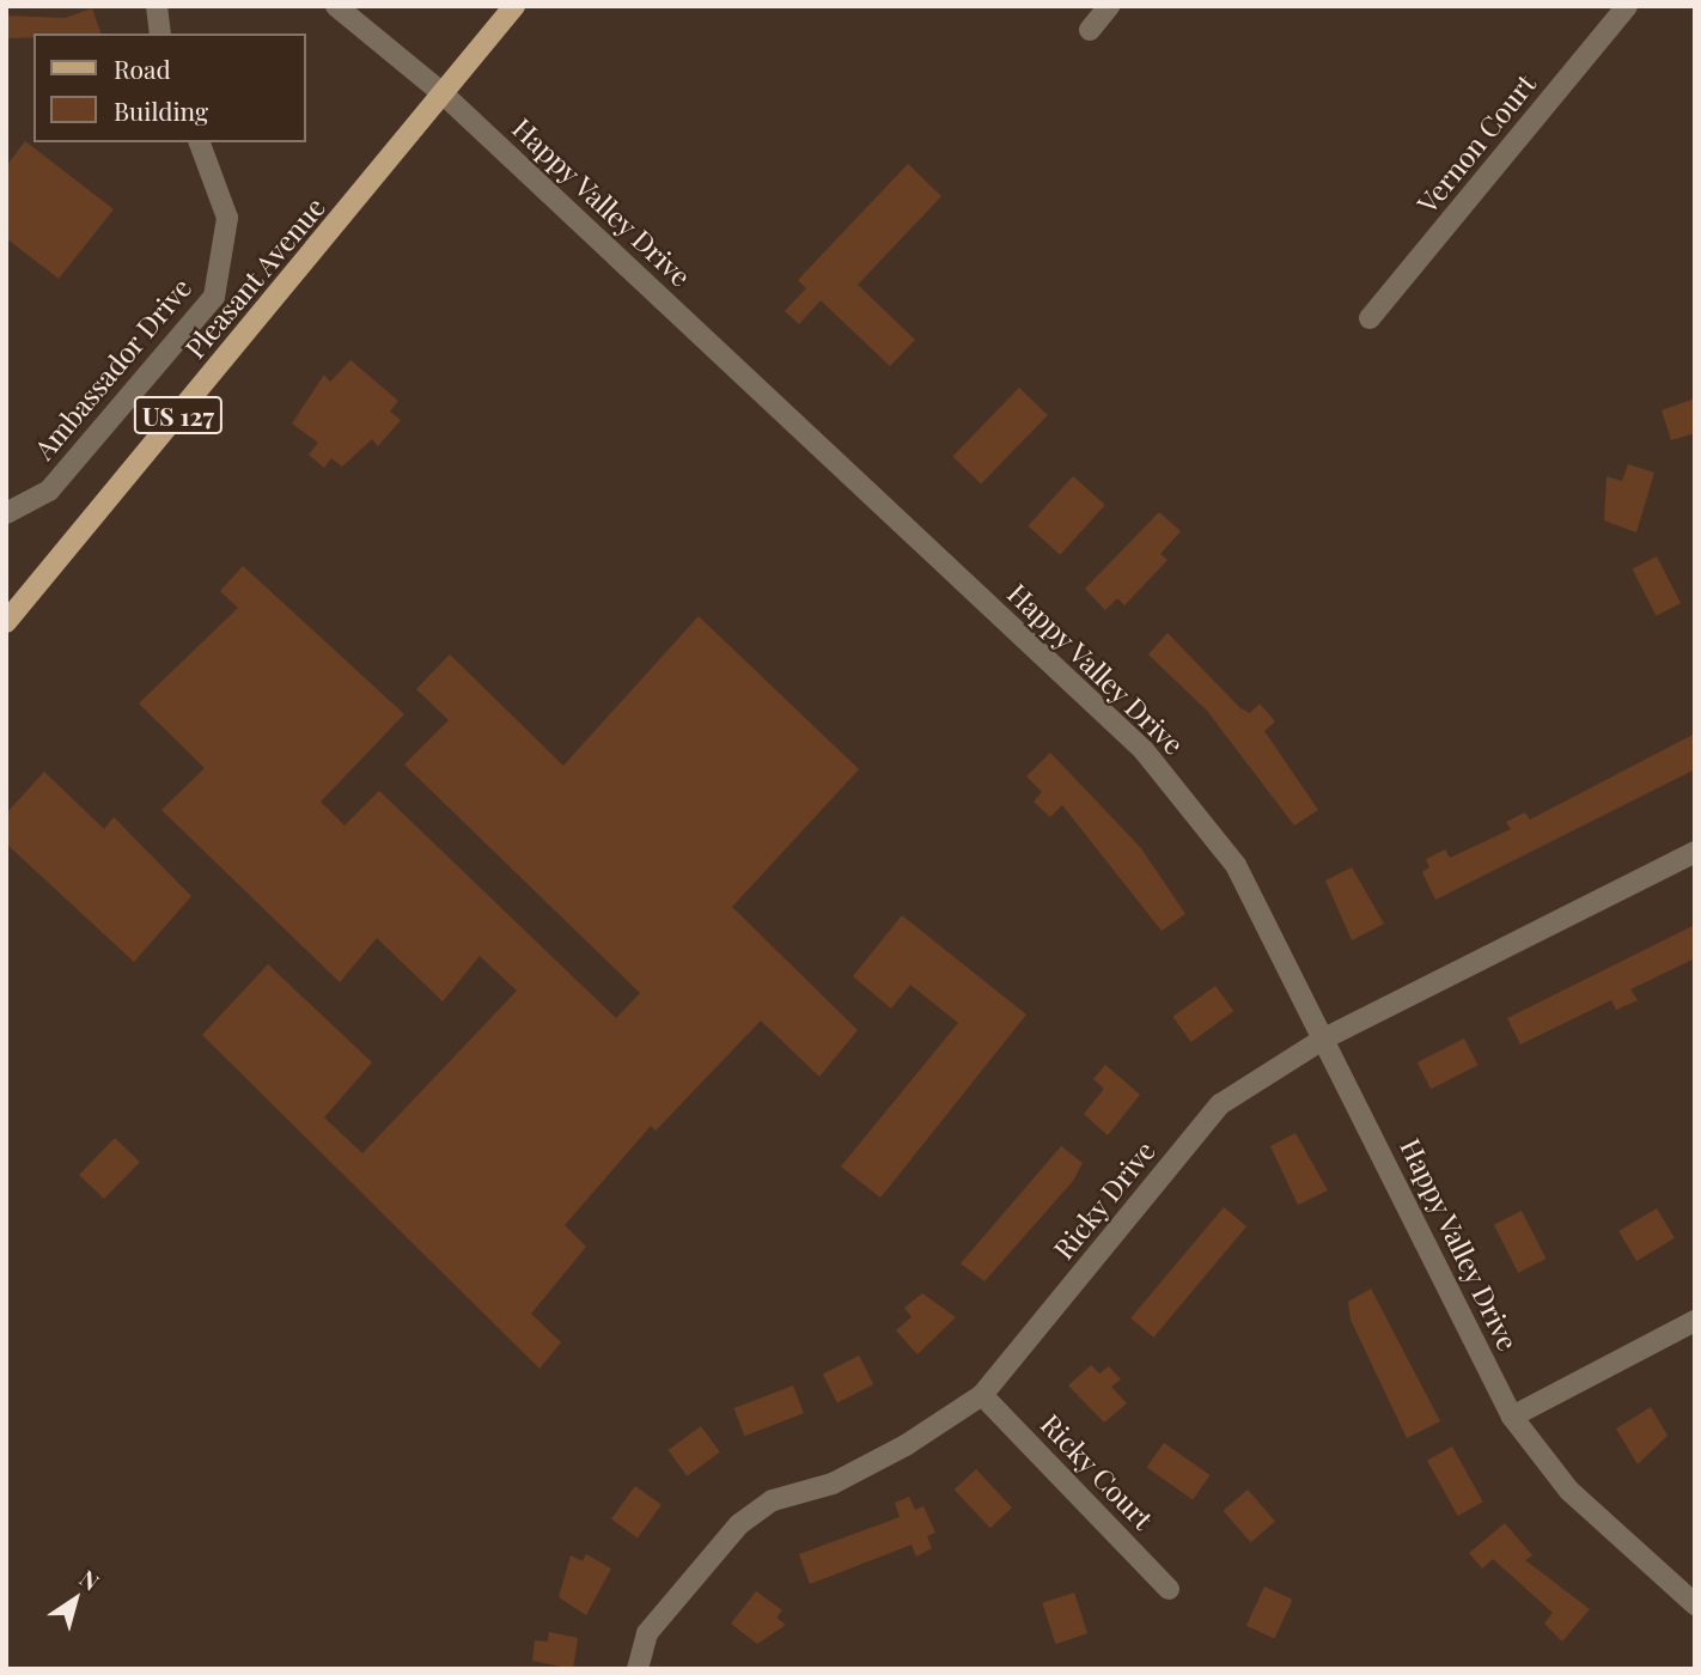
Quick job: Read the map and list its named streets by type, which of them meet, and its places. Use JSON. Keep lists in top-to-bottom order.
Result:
{
  "streets": {
    "main road": ["Pleasant Avenue", "US 127"],
    "street": [
      "Vernon Court",
      "Happy Valley Drive",
      "Ambassador Drive",
      "Ricky Drive",
      "Ricky Court"
    ]
  },
  "crossings": [
    ["Happy Valley Drive", "Pleasant Avenue"],
    ["Happy Valley Drive", "Ricky Drive"],
    ["Ricky Drive", "Ricky Court"]
  ],
  "legend": ["Road", "Building"],
  "north": "top right"
}
